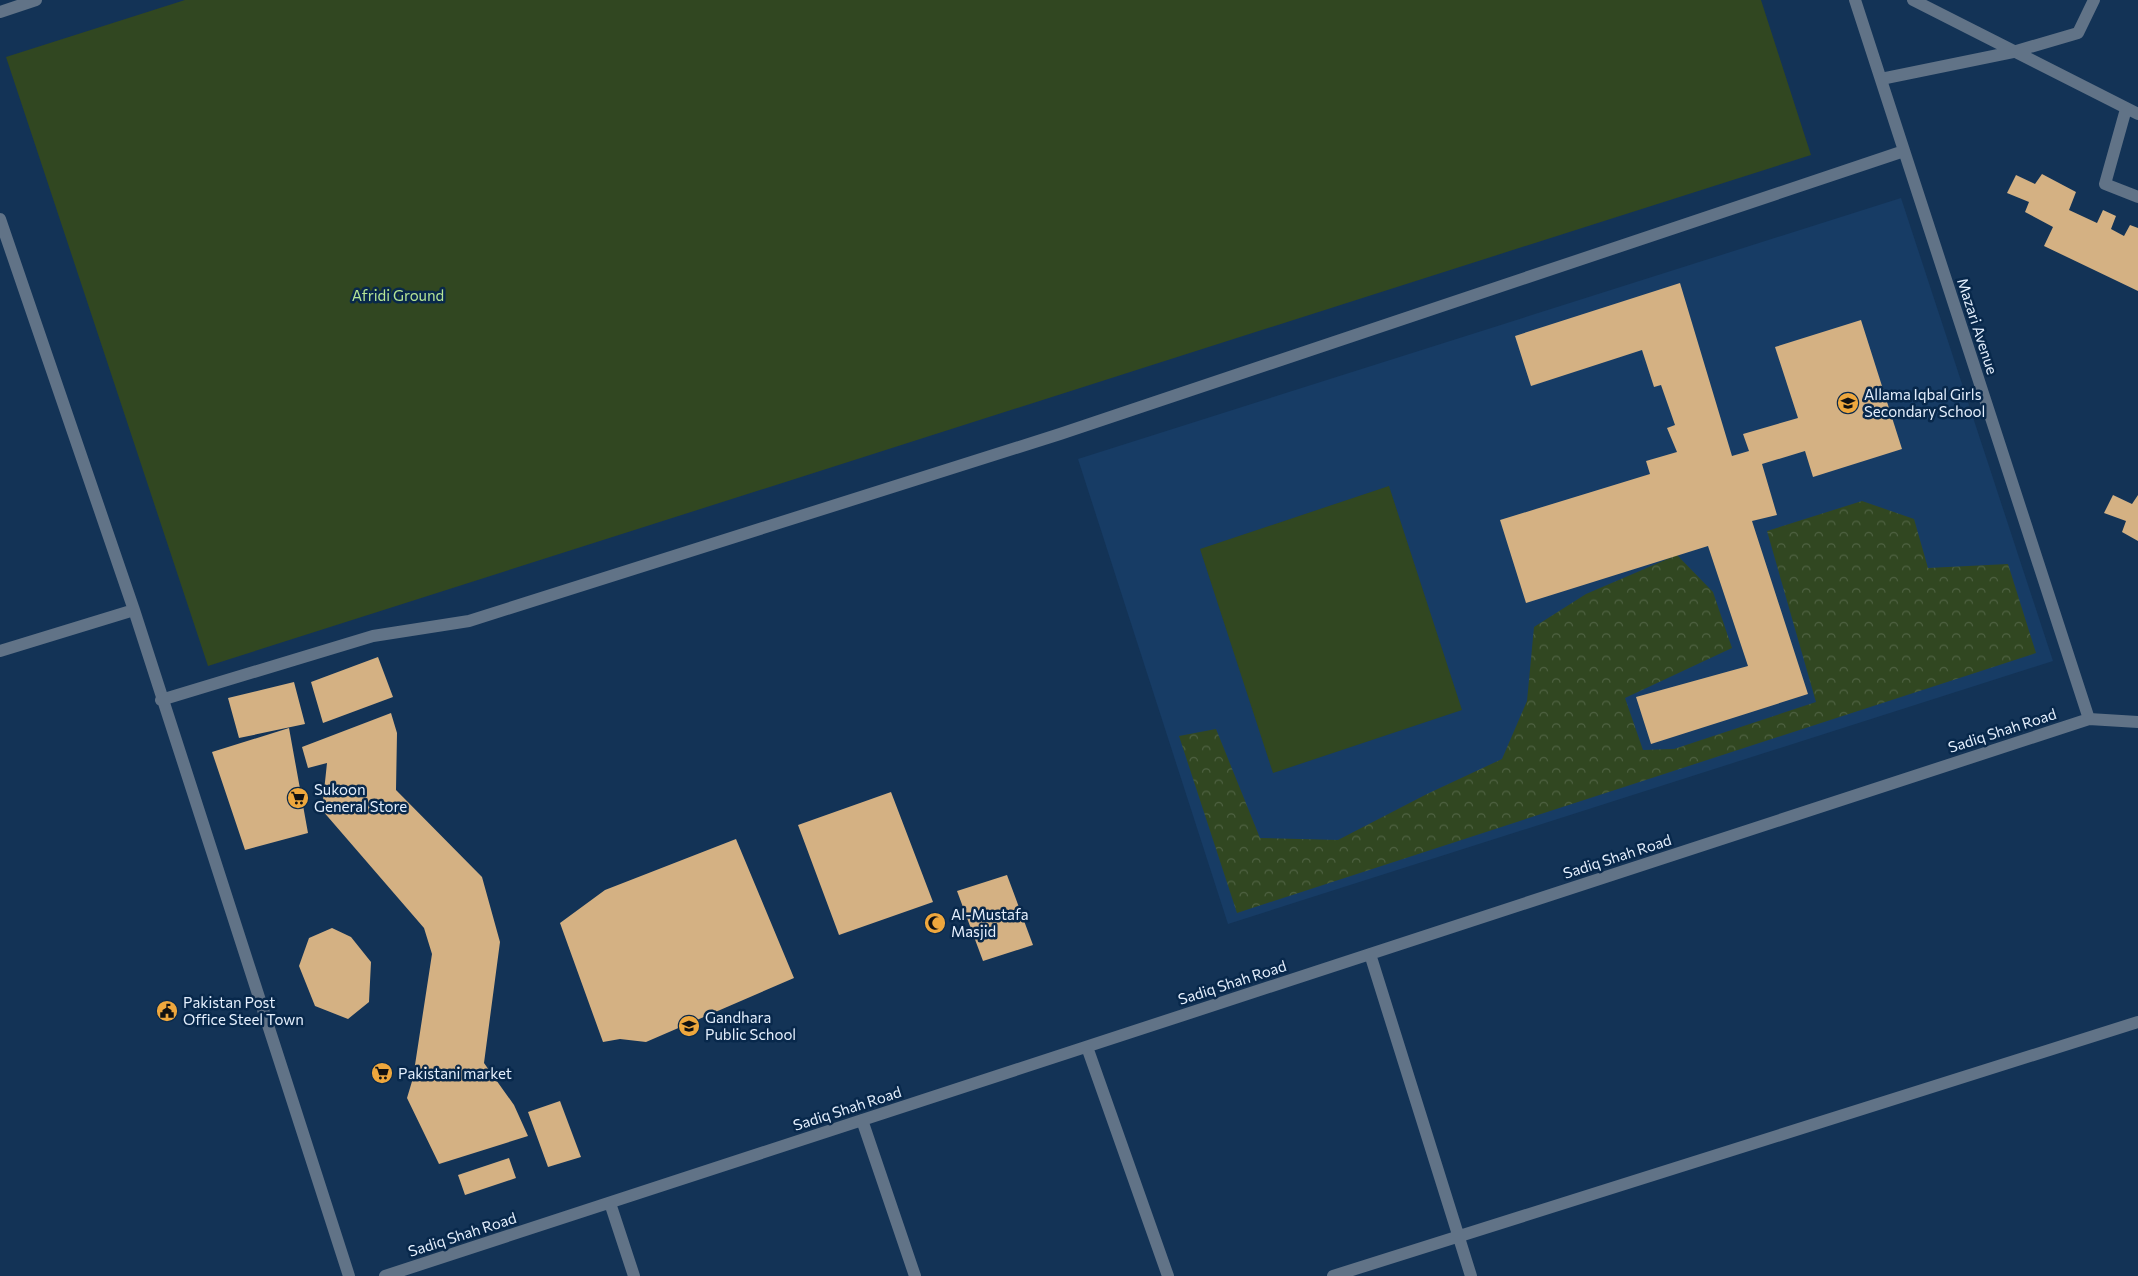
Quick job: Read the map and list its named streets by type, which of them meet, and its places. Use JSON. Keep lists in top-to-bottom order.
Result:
{
  "streets": {
    "street": ["Mazari Avenue", "Sadiq Shah Road"]
  },
  "crossings": [
    ["Mazari Avenue", "Sadiq Shah Road"]
  ],
  "parks": ["Afridi Ground"],
  "places": {
    "school or university": ["Allama Iqbal Girls Secondary School", "Gandhara Public School"],
    "supermarket": ["Sukoon General Store", "Pakistani market"],
    "mosque": ["Al-Mustafa Masjid"],
    "public building": ["Pakistan Post Office Steel Town"]
  }
}
